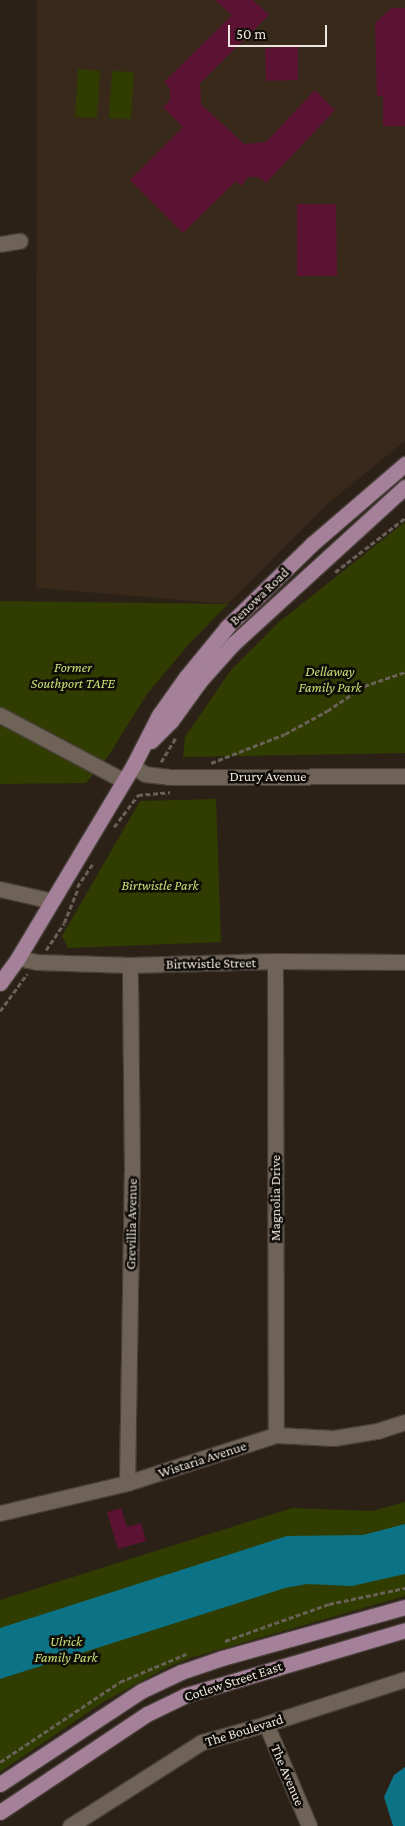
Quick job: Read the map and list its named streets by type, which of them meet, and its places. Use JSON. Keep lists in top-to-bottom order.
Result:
{
  "streets": {
    "main road": ["Benowa Road", "Cotlew Street East"],
    "street": [
      "Drury Avenue",
      "Birtwistle Street",
      "Magnolia Drive",
      "Grevillia Avenue",
      "Wistaria Avenue",
      "The Boulevard",
      "The Avenue"
    ]
  },
  "crossings": [
    ["Benowa Road", "Drury Avenue"],
    ["Benowa Road", "Birtwistle Street"],
    ["Birtwistle Street", "Magnolia Drive"],
    ["Birtwistle Street", "Grevillia Avenue"],
    ["Magnolia Drive", "Wistaria Avenue"],
    ["Grevillia Avenue", "Wistaria Avenue"],
    ["The Boulevard", "The Avenue"]
  ],
  "parks": [
    "Former Southport TAFE",
    "Dellaway Family Park",
    "Birtwistle Park",
    "Ulrick Family Park"
  ],
  "scale_bar": "50 m"
}
